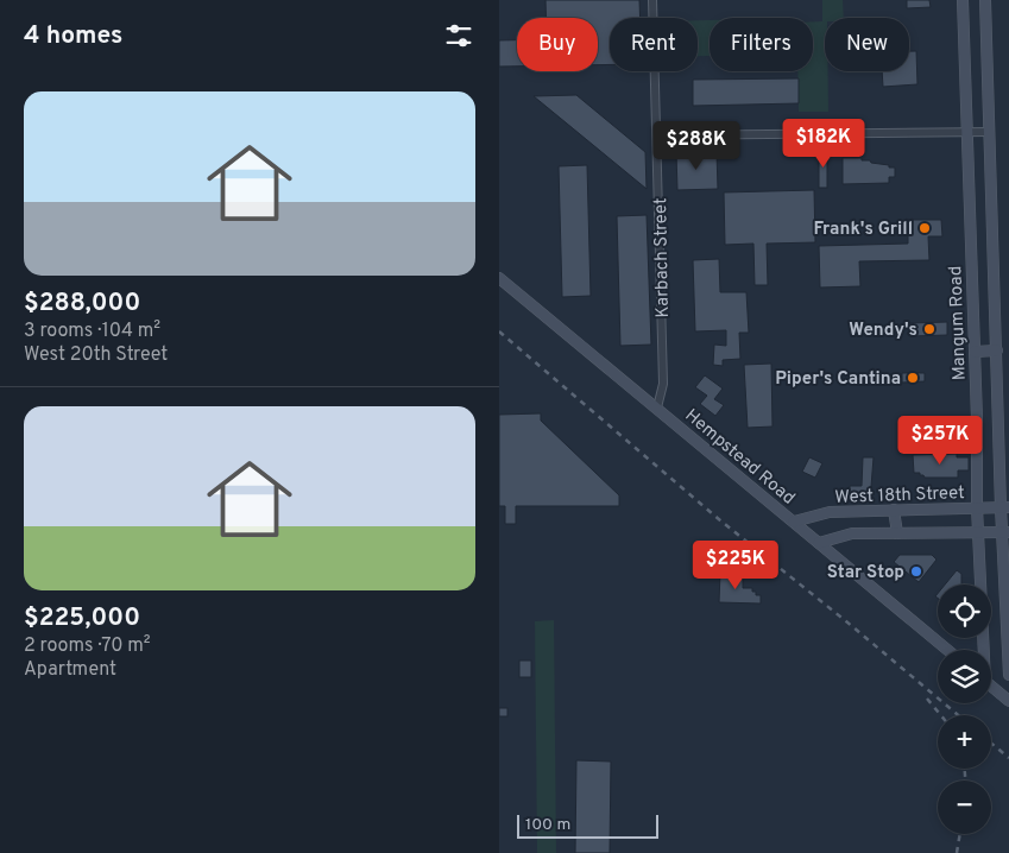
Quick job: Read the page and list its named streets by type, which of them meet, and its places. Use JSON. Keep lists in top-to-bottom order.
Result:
{
  "streets": {
    "main road": ["Mangum Road", "Hempstead Road", "West 18th Street"],
    "street": ["Karbach Street"]
  },
  "crossings": [
    ["Karbach Street", "Hempstead Road"],
    ["Mangum Road", "West 18th Street"],
    ["Hempstead Road", "West 18th Street"]
  ],
  "places": [
    "Frank's Grill",
    "Wendy's",
    "Piper's Cantina",
    "Star Stop"
  ],
  "scale_bar": "100 m",
  "page": {
    "heading": "4 homes",
    "chip": [
      "Buy",
      "Rent",
      "Filters",
      "New"
    ],
    "list": [
      {
        "name": "$288,000",
        "note": "3 rooms · 104 m² · West 20th Street"
      },
      {
        "name": "$225,000",
        "note": "2 rooms · 70 m² · Apartment"
      }
    ],
    "price": [
      "$182K",
      "$288K",
      "$257K",
      "$225K"
    ],
    "map_buttons": ["+", "−"],
    "scale": "100 m"
  }
}
